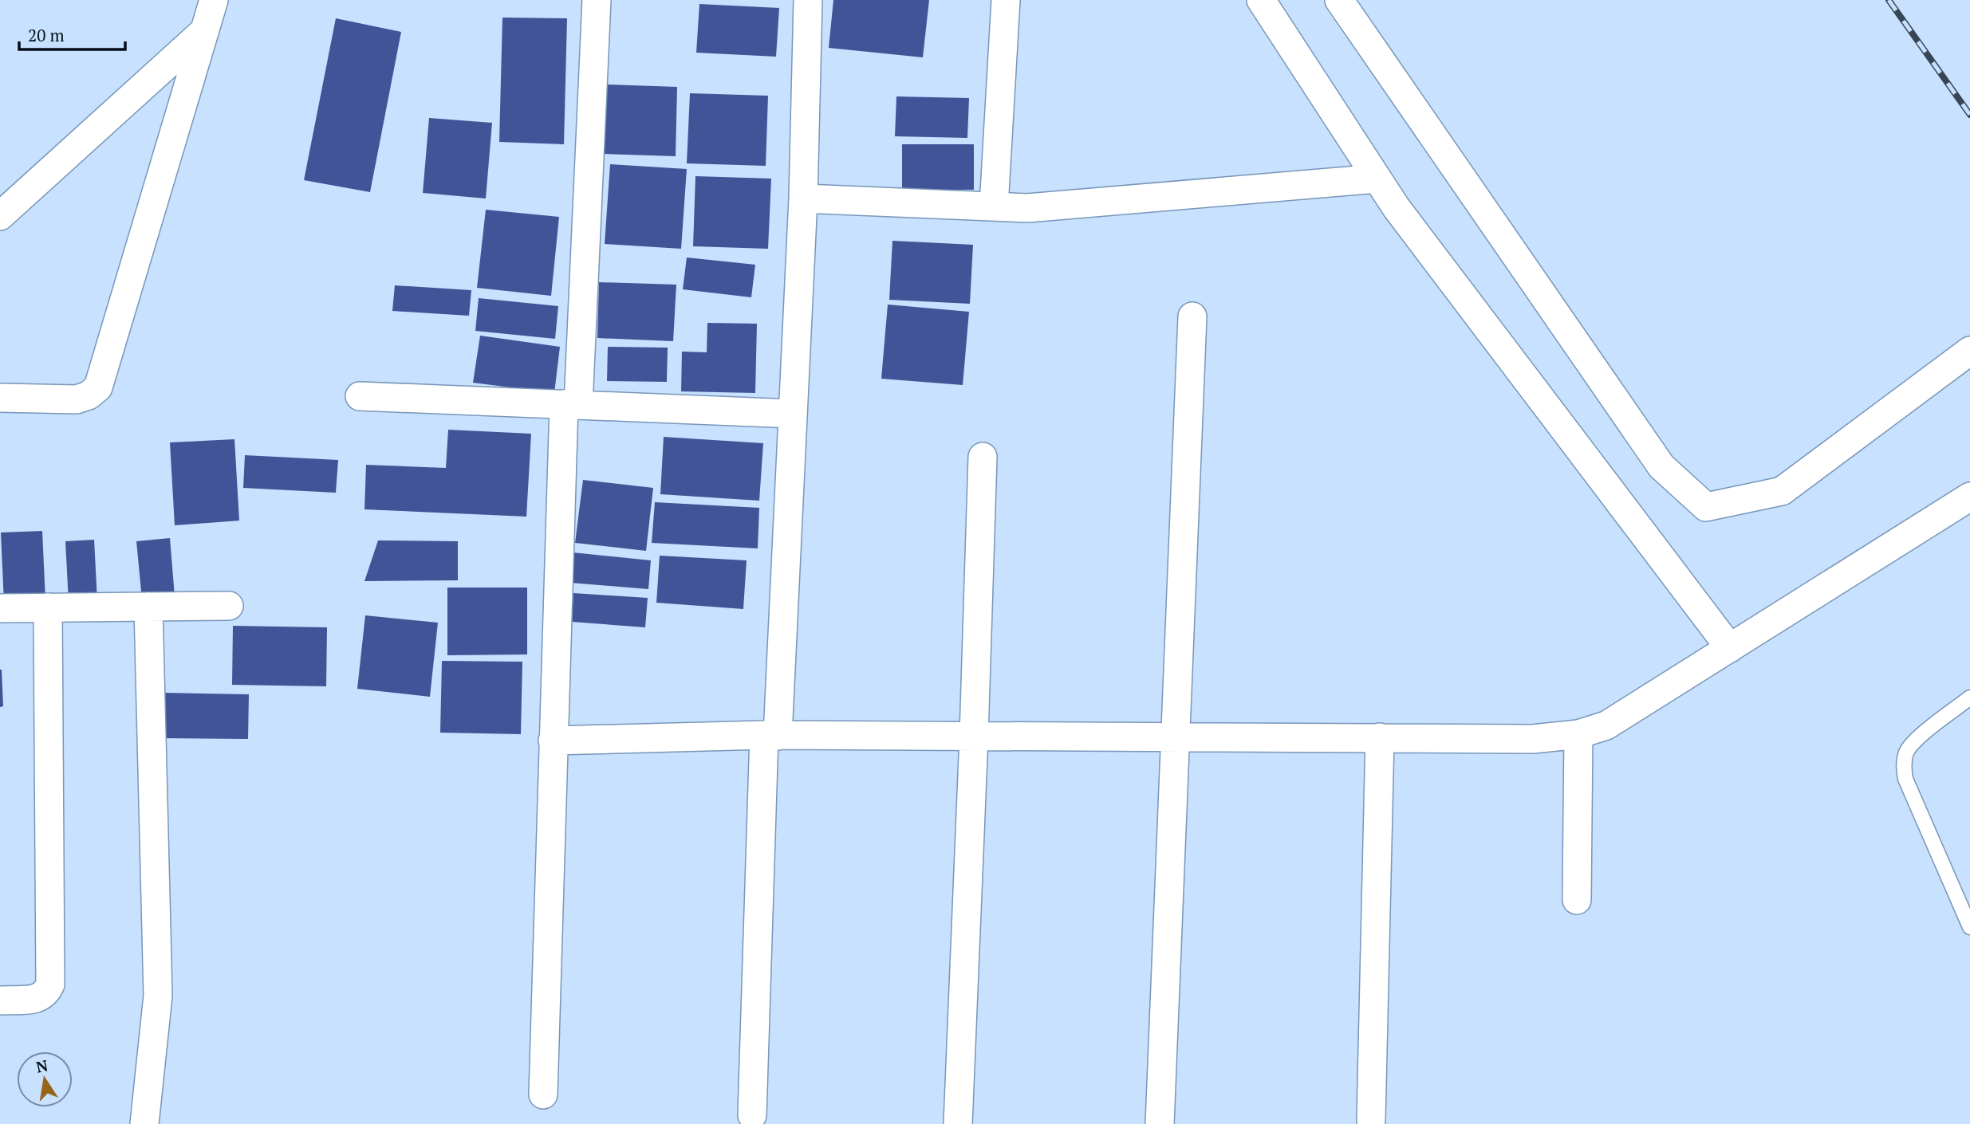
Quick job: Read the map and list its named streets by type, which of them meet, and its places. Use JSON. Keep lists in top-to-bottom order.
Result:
{
  "scale_bar": "20 m",
  "north": "top"
}
